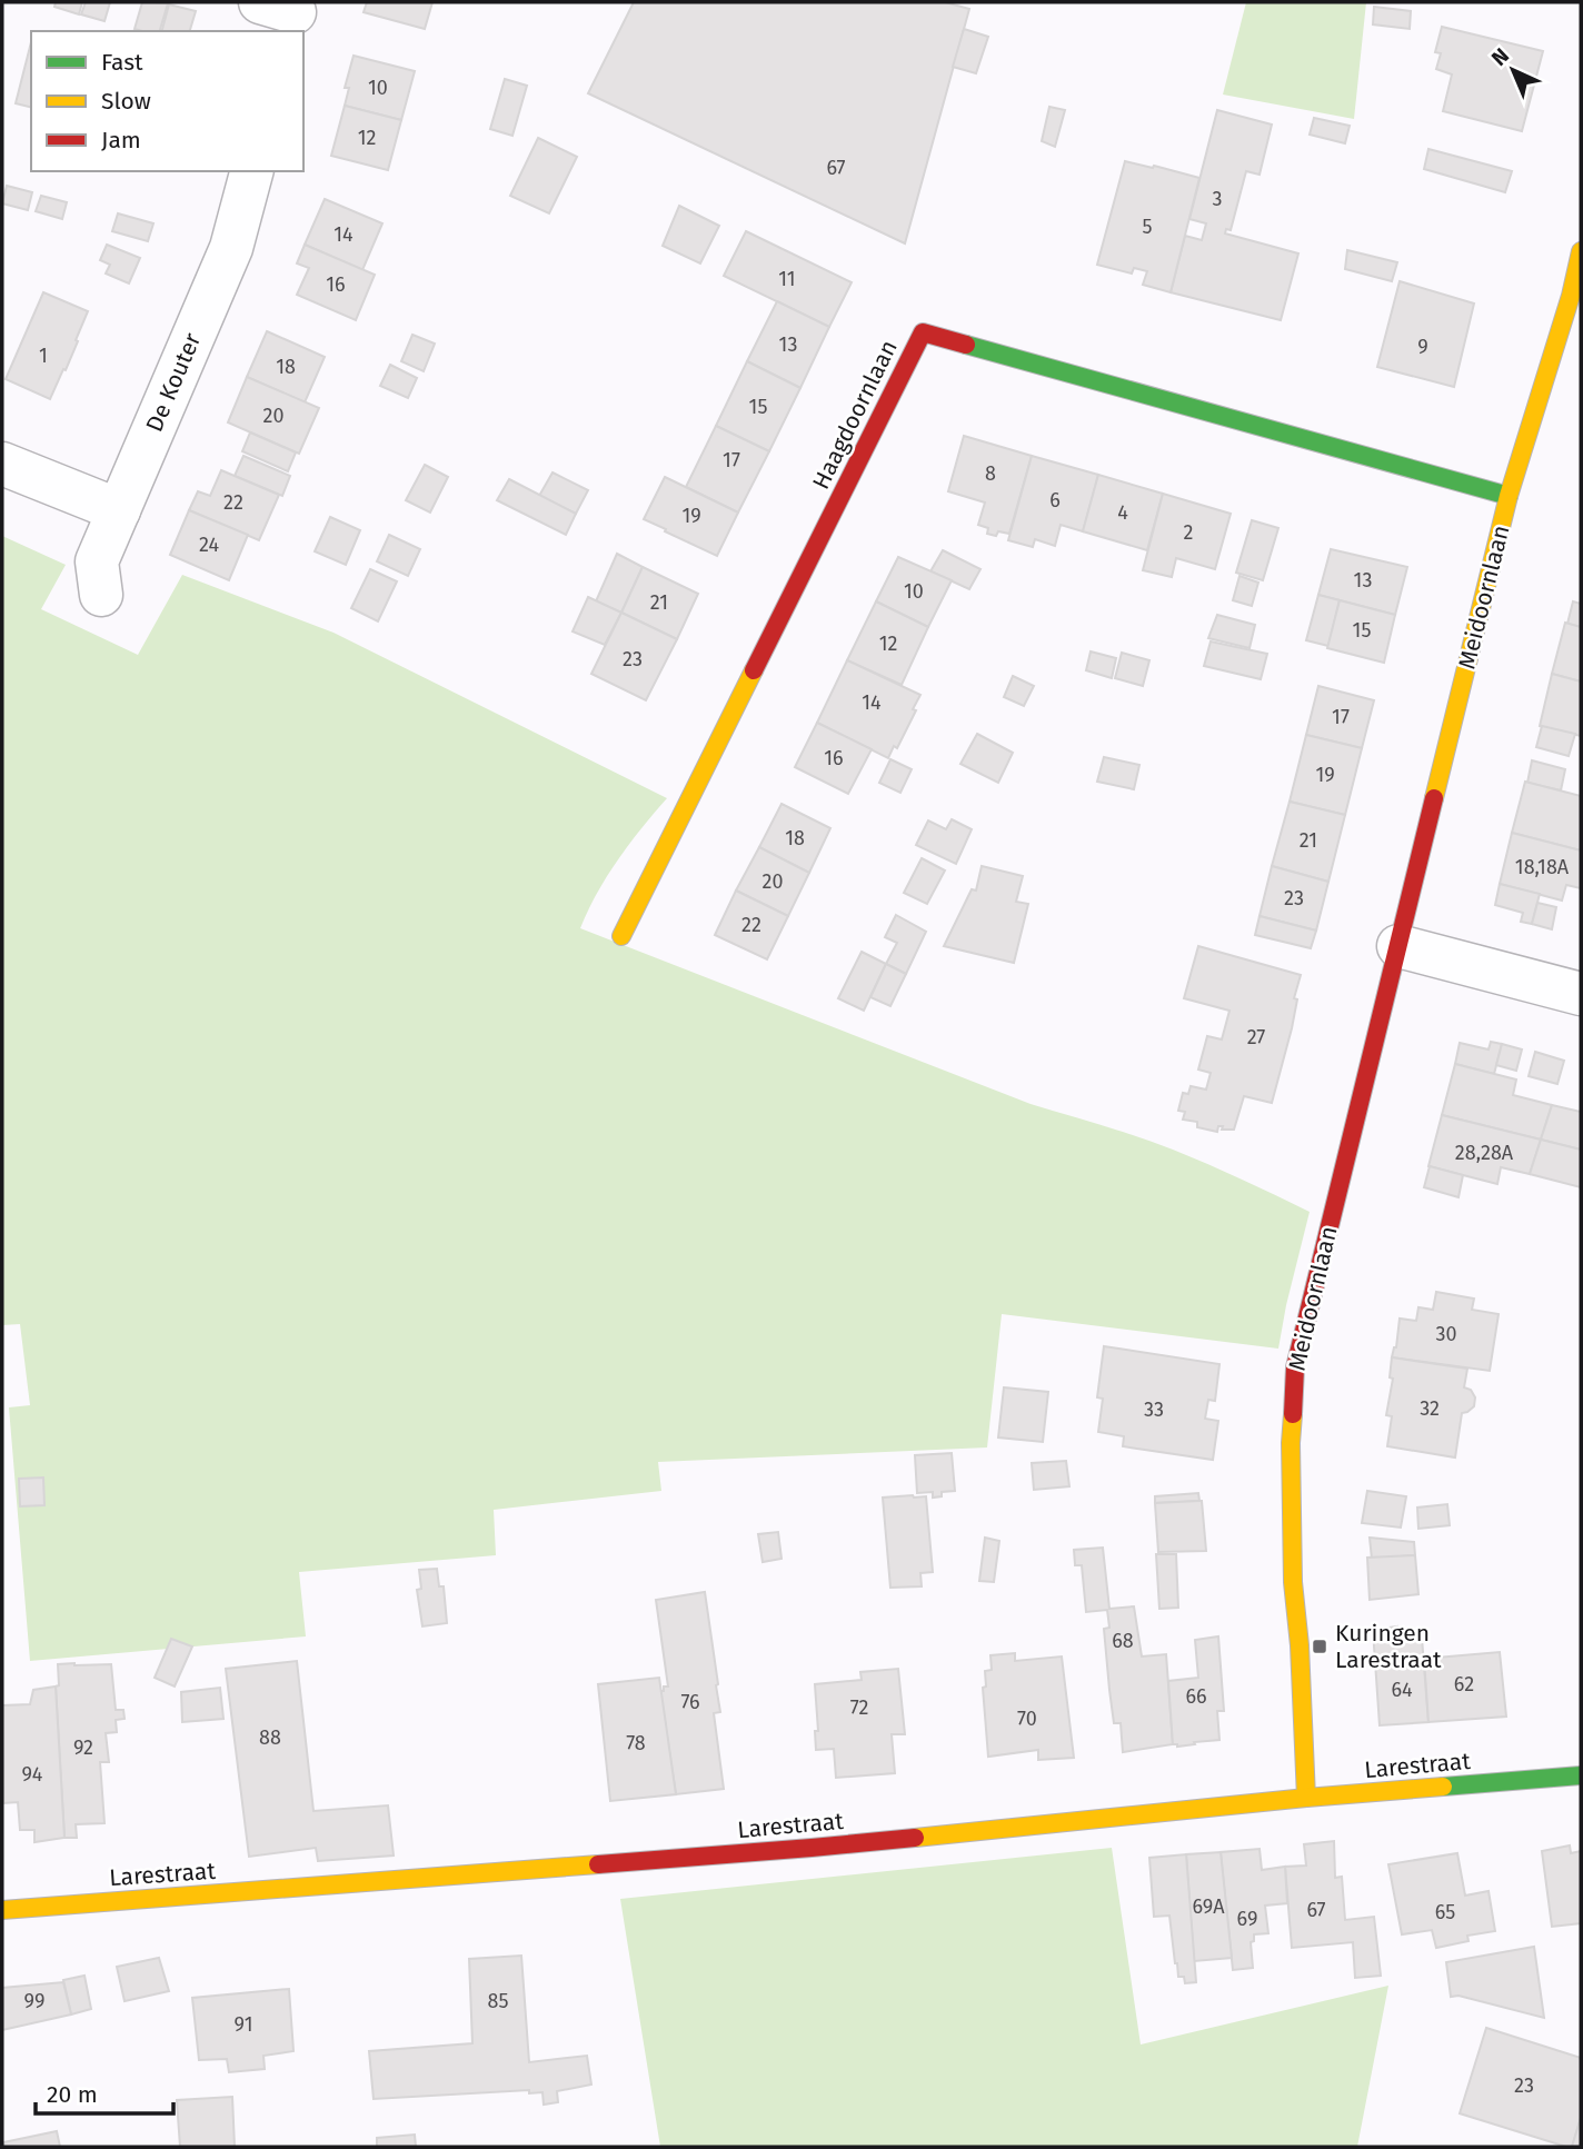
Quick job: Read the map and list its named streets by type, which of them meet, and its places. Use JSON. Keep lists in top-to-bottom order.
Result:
{
  "streets": {
    "street": [
      "De Kouter",
      "Haagdoornlaan",
      "Meidoornlaan",
      "Larestraat"
    ]
  },
  "crossings": [
    ["Haagdoornlaan", "Meidoornlaan"],
    ["Meidoornlaan", "Larestraat"]
  ],
  "places": {
    "transit": ["Kuringen Larestraat"]
  },
  "house_numbers": [
    "10",
    "12",
    "67",
    "3",
    "5",
    "14",
    "11",
    "16",
    "13",
    "9",
    "1",
    "18",
    "15",
    "20",
    "17",
    "8",
    "6",
    "22",
    "4",
    "19",
    "2",
    "24",
    "13",
    "10",
    "21",
    "15",
    "12",
    "23",
    "14",
    "17",
    "16",
    "19",
    "18",
    "21",
    "18,18A",
    "20",
    "23",
    "22",
    "27",
    "28,28A",
    "30",
    "32",
    "33",
    "68",
    "62",
    "64",
    "66",
    "76",
    "72",
    "70",
    "88",
    "78",
    "92",
    "94",
    "69A",
    "67",
    "65",
    "69",
    "99",
    "85",
    "91",
    "23"
  ],
  "legend": ["Fast", "Slow", "Jam"],
  "scale_bar": "20 m",
  "north": "top left"
}
